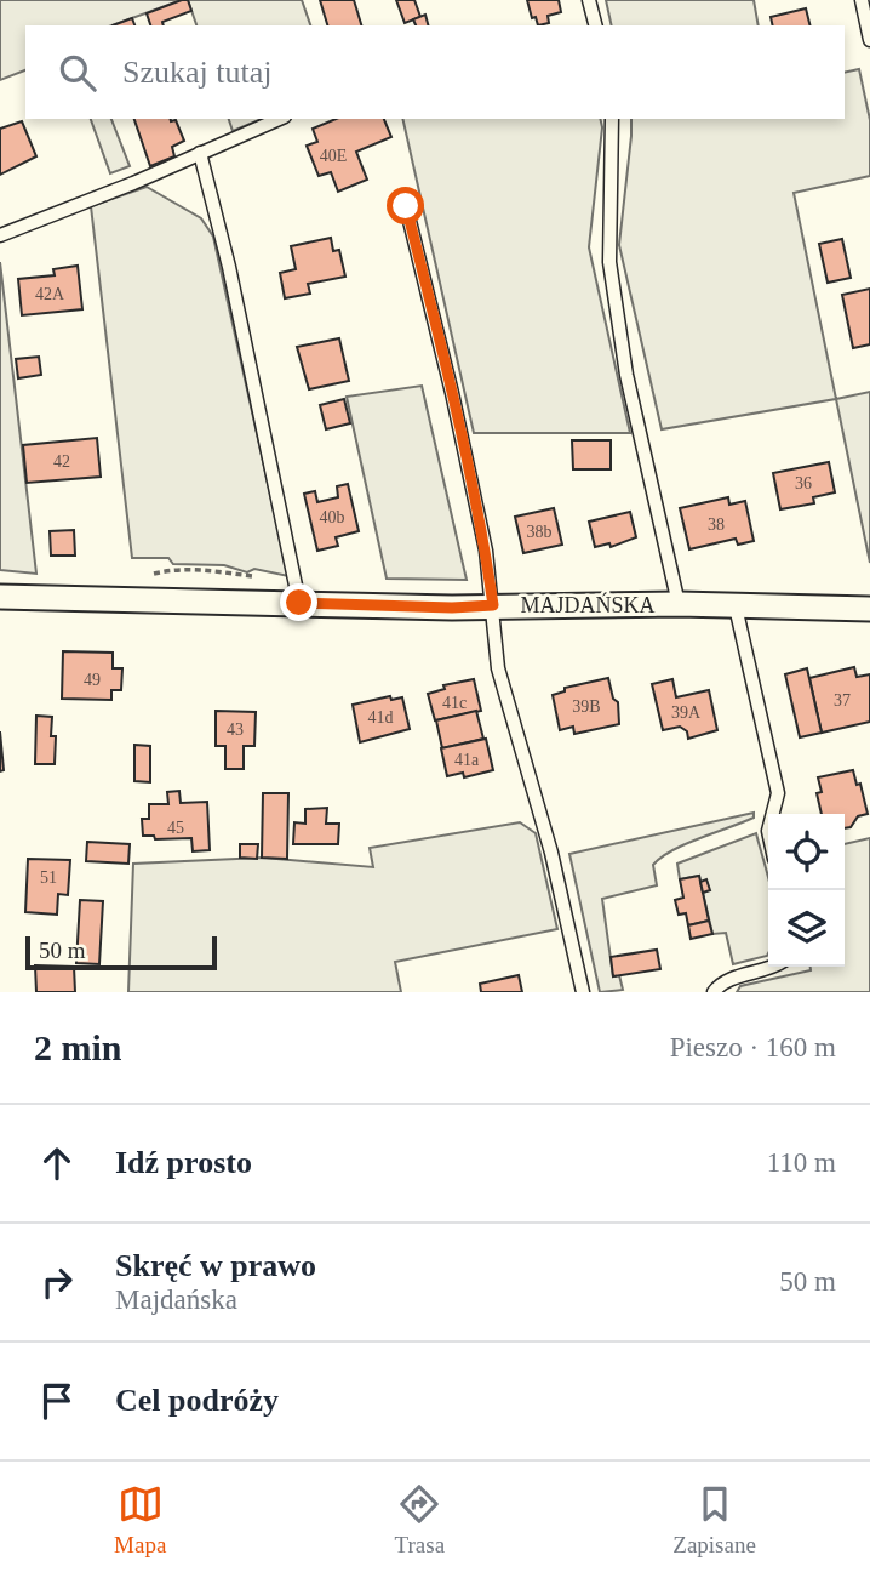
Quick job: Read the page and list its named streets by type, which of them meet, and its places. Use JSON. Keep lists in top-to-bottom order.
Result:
{
  "streets": {
    "street": ["MAJDAŃSKA"]
  },
  "house_numbers": [
    "40E",
    "42A",
    "42",
    "36",
    "40b",
    "38",
    "38b",
    "49",
    "37",
    "41c",
    "39B",
    "39A",
    "41d",
    "43",
    "41a",
    "45",
    "51"
  ],
  "scale_bar": "50 m",
  "page": {
    "search": "Szukaj tutaj",
    "scale": "50 m",
    "heading": ["2 min", "Pieszo · 160 m"],
    "list": [
      ["Idź prosto", "110 m"],
      ["Skręć w prawo", "Majdańska", "50 m"],
      "Cel podróży"
    ],
    "nav": ["Mapa", "Trasa", "Zapisane"]
  }
}
